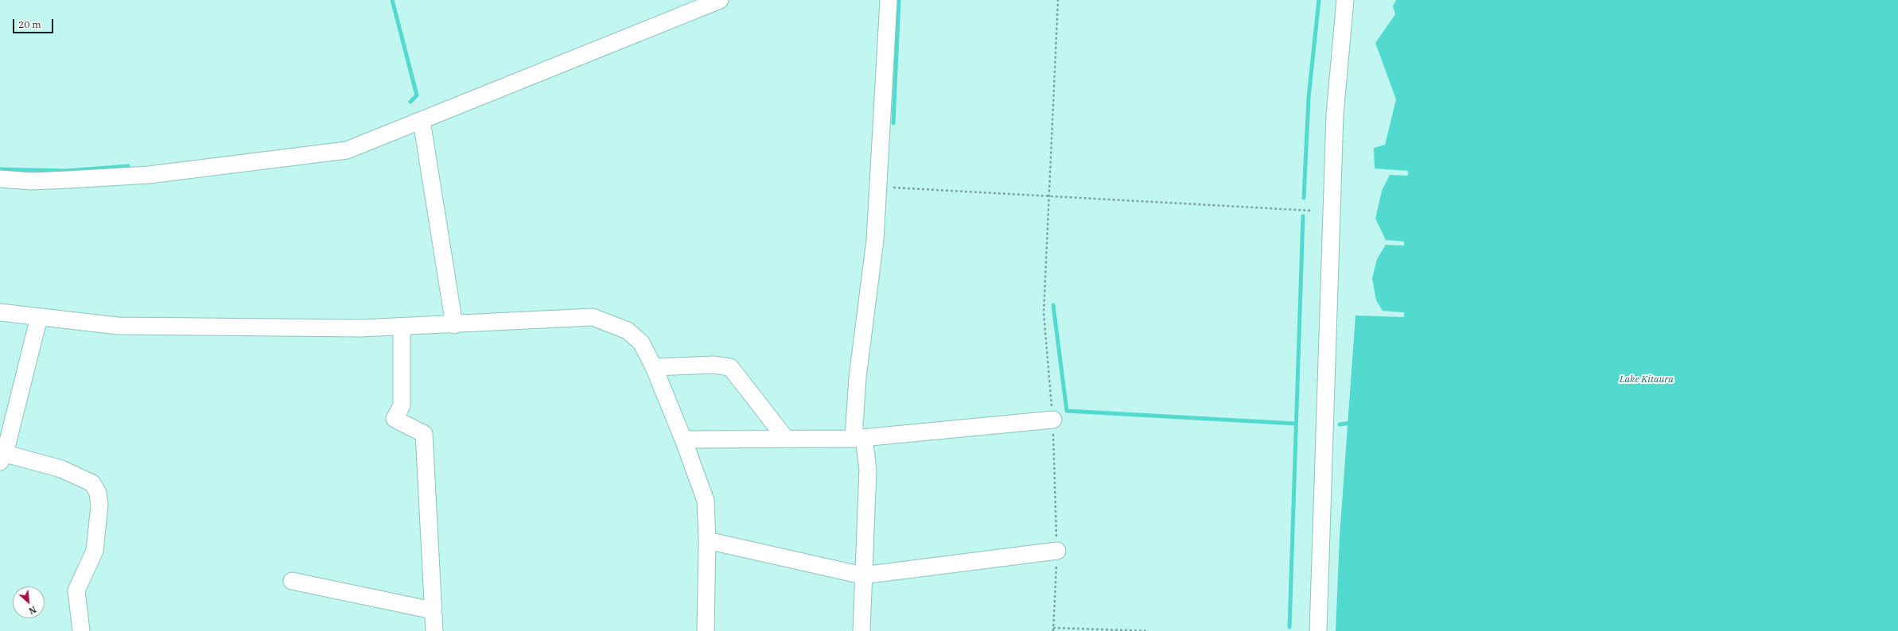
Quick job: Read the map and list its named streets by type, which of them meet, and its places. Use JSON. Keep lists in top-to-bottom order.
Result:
{
  "water": ["Lake Kitaura"],
  "scale_bar": "20 m",
  "north": "bottom right"
}
